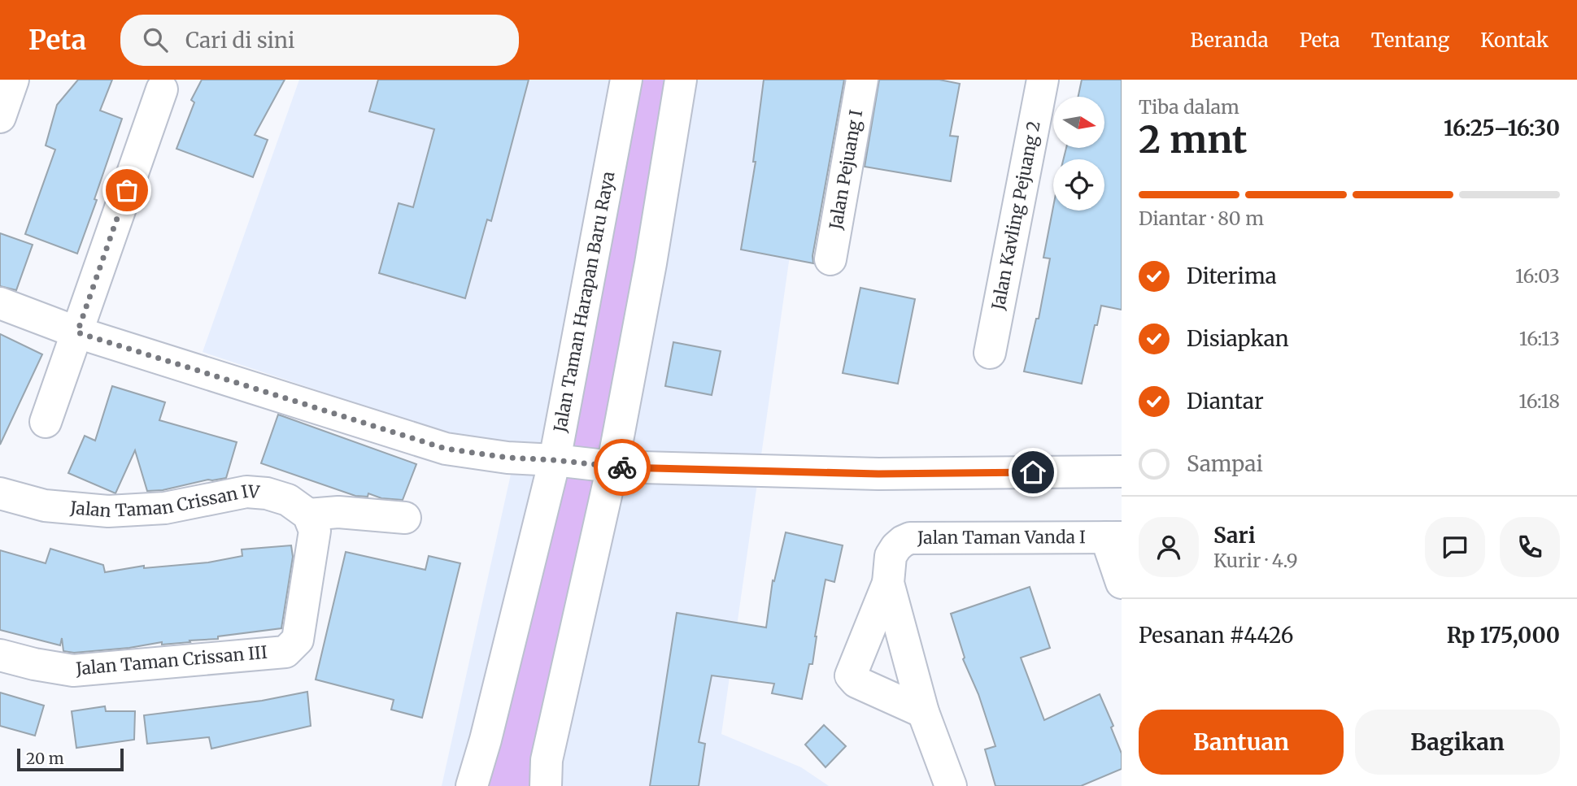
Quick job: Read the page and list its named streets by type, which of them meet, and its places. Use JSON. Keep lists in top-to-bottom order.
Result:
{
  "streets": {
    "street": [
      "Jalan Pejuang I",
      "Jalan Kavling Pejuang 2",
      "Jalan Taman Harapan Baru Raya",
      "Jalan Taman Crissan IV",
      "Jalan Taman Vanda I",
      "Jalan Taman Crissan III"
    ]
  },
  "crossings": [
    ["Jalan Taman Crissan IV", "Jalan Taman Crissan III"]
  ],
  "scale_bar": "20 m",
  "north": "right",
  "page": {
    "header": "Peta",
    "search": "Cari di sini",
    "nav": [
      "Beranda",
      "Peta",
      "Tentang",
      "Kontak"
    ],
    "heading": ["2 mnt", "Tiba dalam", "16:25–16:30"],
    "panel": [
      "Sari",
      "Kurir · 4.9",
      "Pesanan #4426",
      "Rp 175,000"
    ],
    "bar": "Diantar · 80 m",
    "list": [
      ["Diterima", "16:03"],
      ["Disiapkan", "16:13"],
      ["Diantar", "16:18"],
      "Sampai"
    ],
    "buttons": ["Bantuan", "Bagikan"],
    "scale": "20 m"
  }
}
